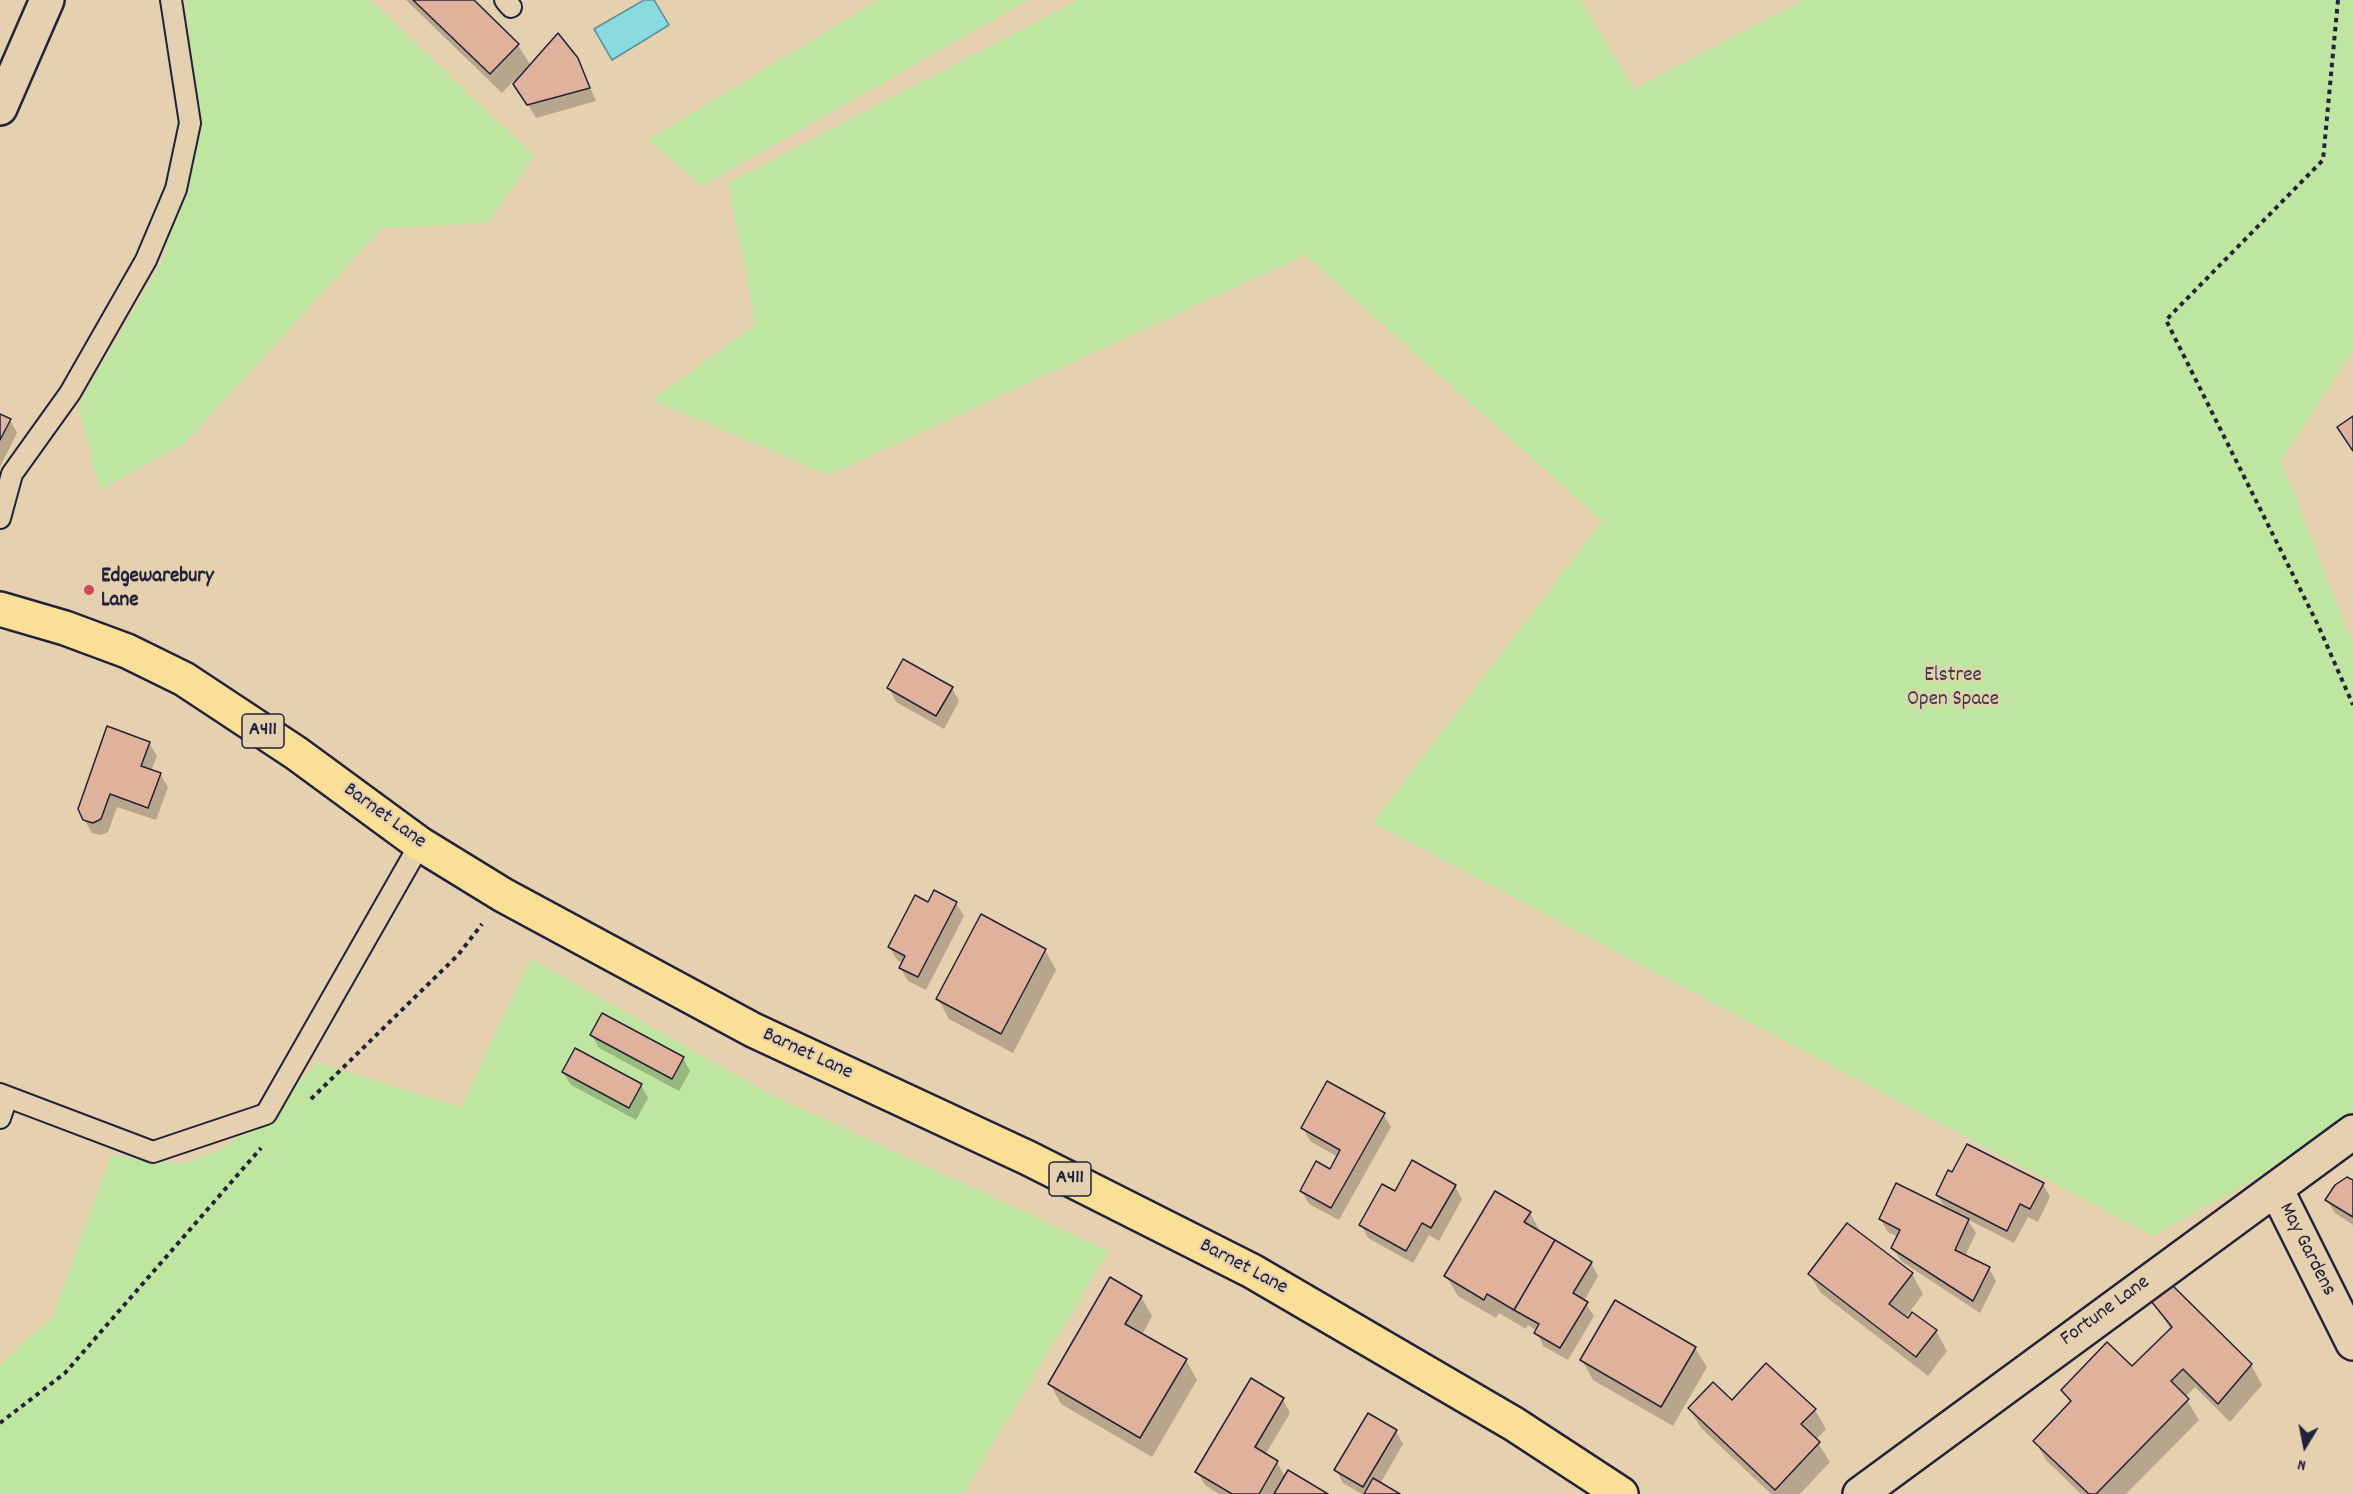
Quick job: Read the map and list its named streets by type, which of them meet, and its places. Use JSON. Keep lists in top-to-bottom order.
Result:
{
  "streets": {
    "main road": ["A411", "Barnet Lane"],
    "street": ["May Gardens", "Fortune Lane"]
  },
  "crossings": [
    ["May Gardens", "Fortune Lane"]
  ],
  "parks": ["Elstree Open Space"],
  "places": ["Edgewarebury Lane"],
  "north": "bottom"
}
